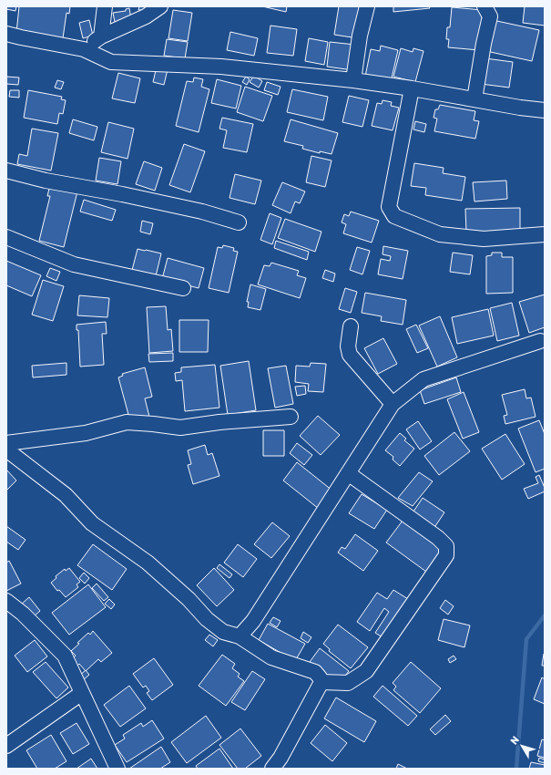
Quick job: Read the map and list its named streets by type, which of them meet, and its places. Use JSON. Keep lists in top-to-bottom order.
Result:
{
  "north": "top left"
}
